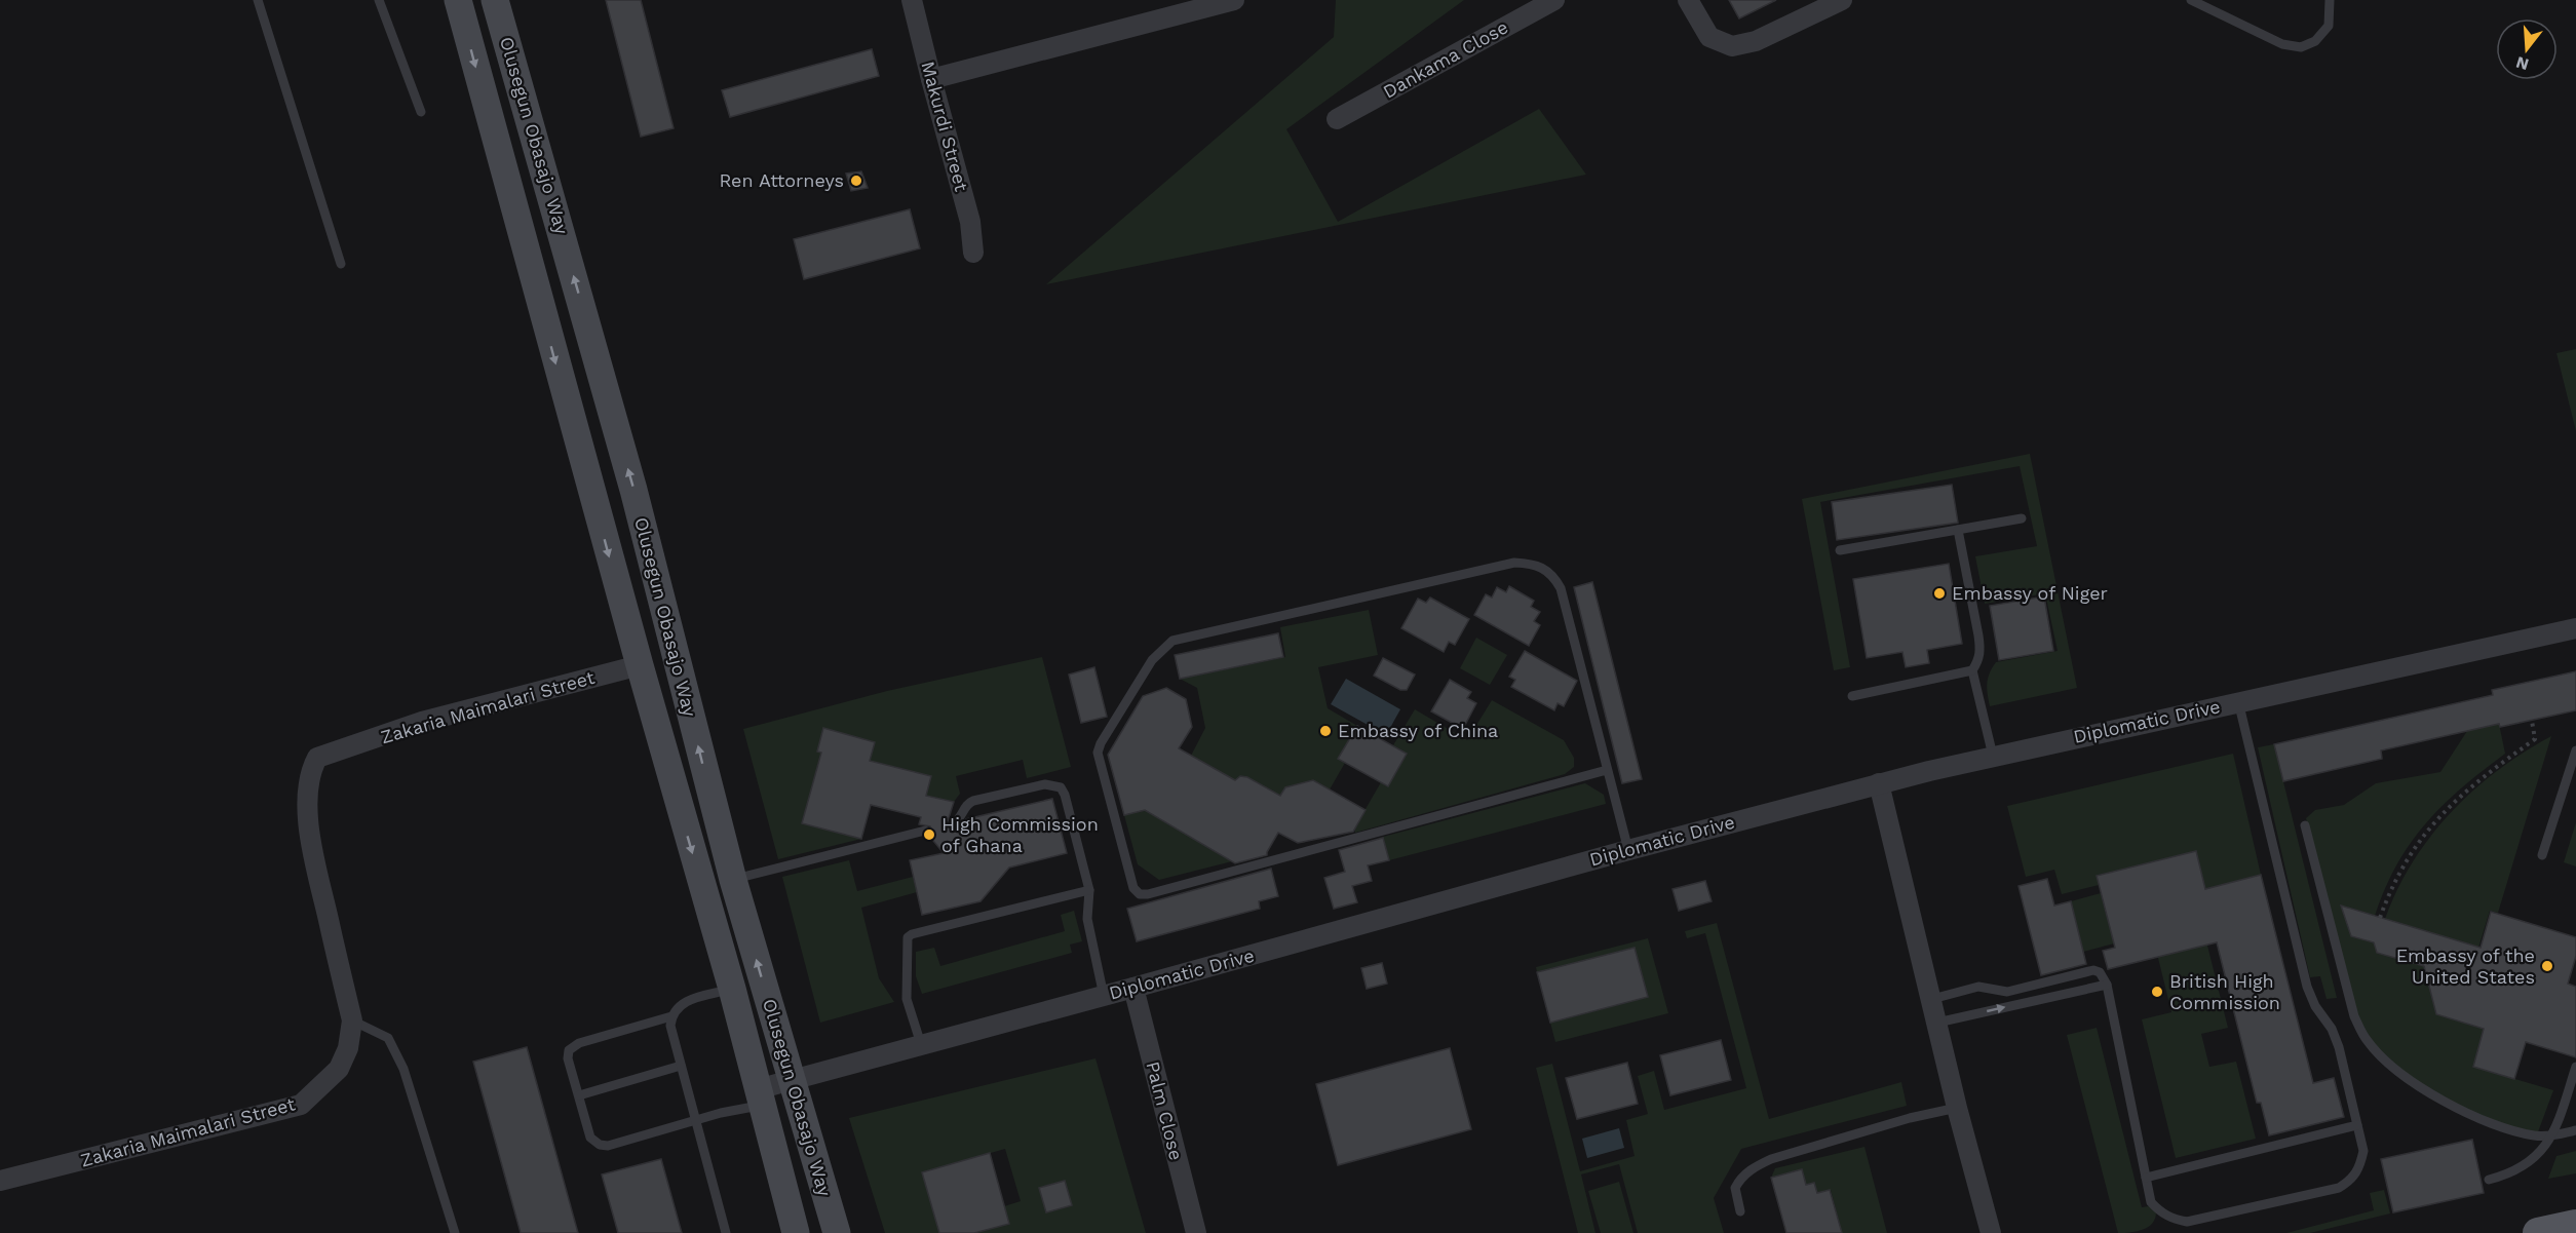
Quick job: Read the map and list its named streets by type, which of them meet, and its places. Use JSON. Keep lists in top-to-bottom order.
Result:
{
  "streets": {
    "main road": ["Olusegun Obasajo Way"],
    "street": [
      "Dankama Close",
      "Makurdi Street",
      "Zakaria Maimalari Street",
      "Diplomatic Drive",
      "Palm Close"
    ]
  },
  "crossings": [
    ["Olusegun Obasajo Way", "Zakaria Maimalari Street"],
    ["Olusegun Obasajo Way", "Diplomatic Drive"],
    ["Diplomatic Drive", "Palm Close"]
  ],
  "places": [
    "Ren Attorneys",
    "Embassy of Niger",
    "Embassy of China",
    "High Commission of Ghana",
    "Embassy of the United States",
    "British High Commission"
  ],
  "north": "bottom"
}
